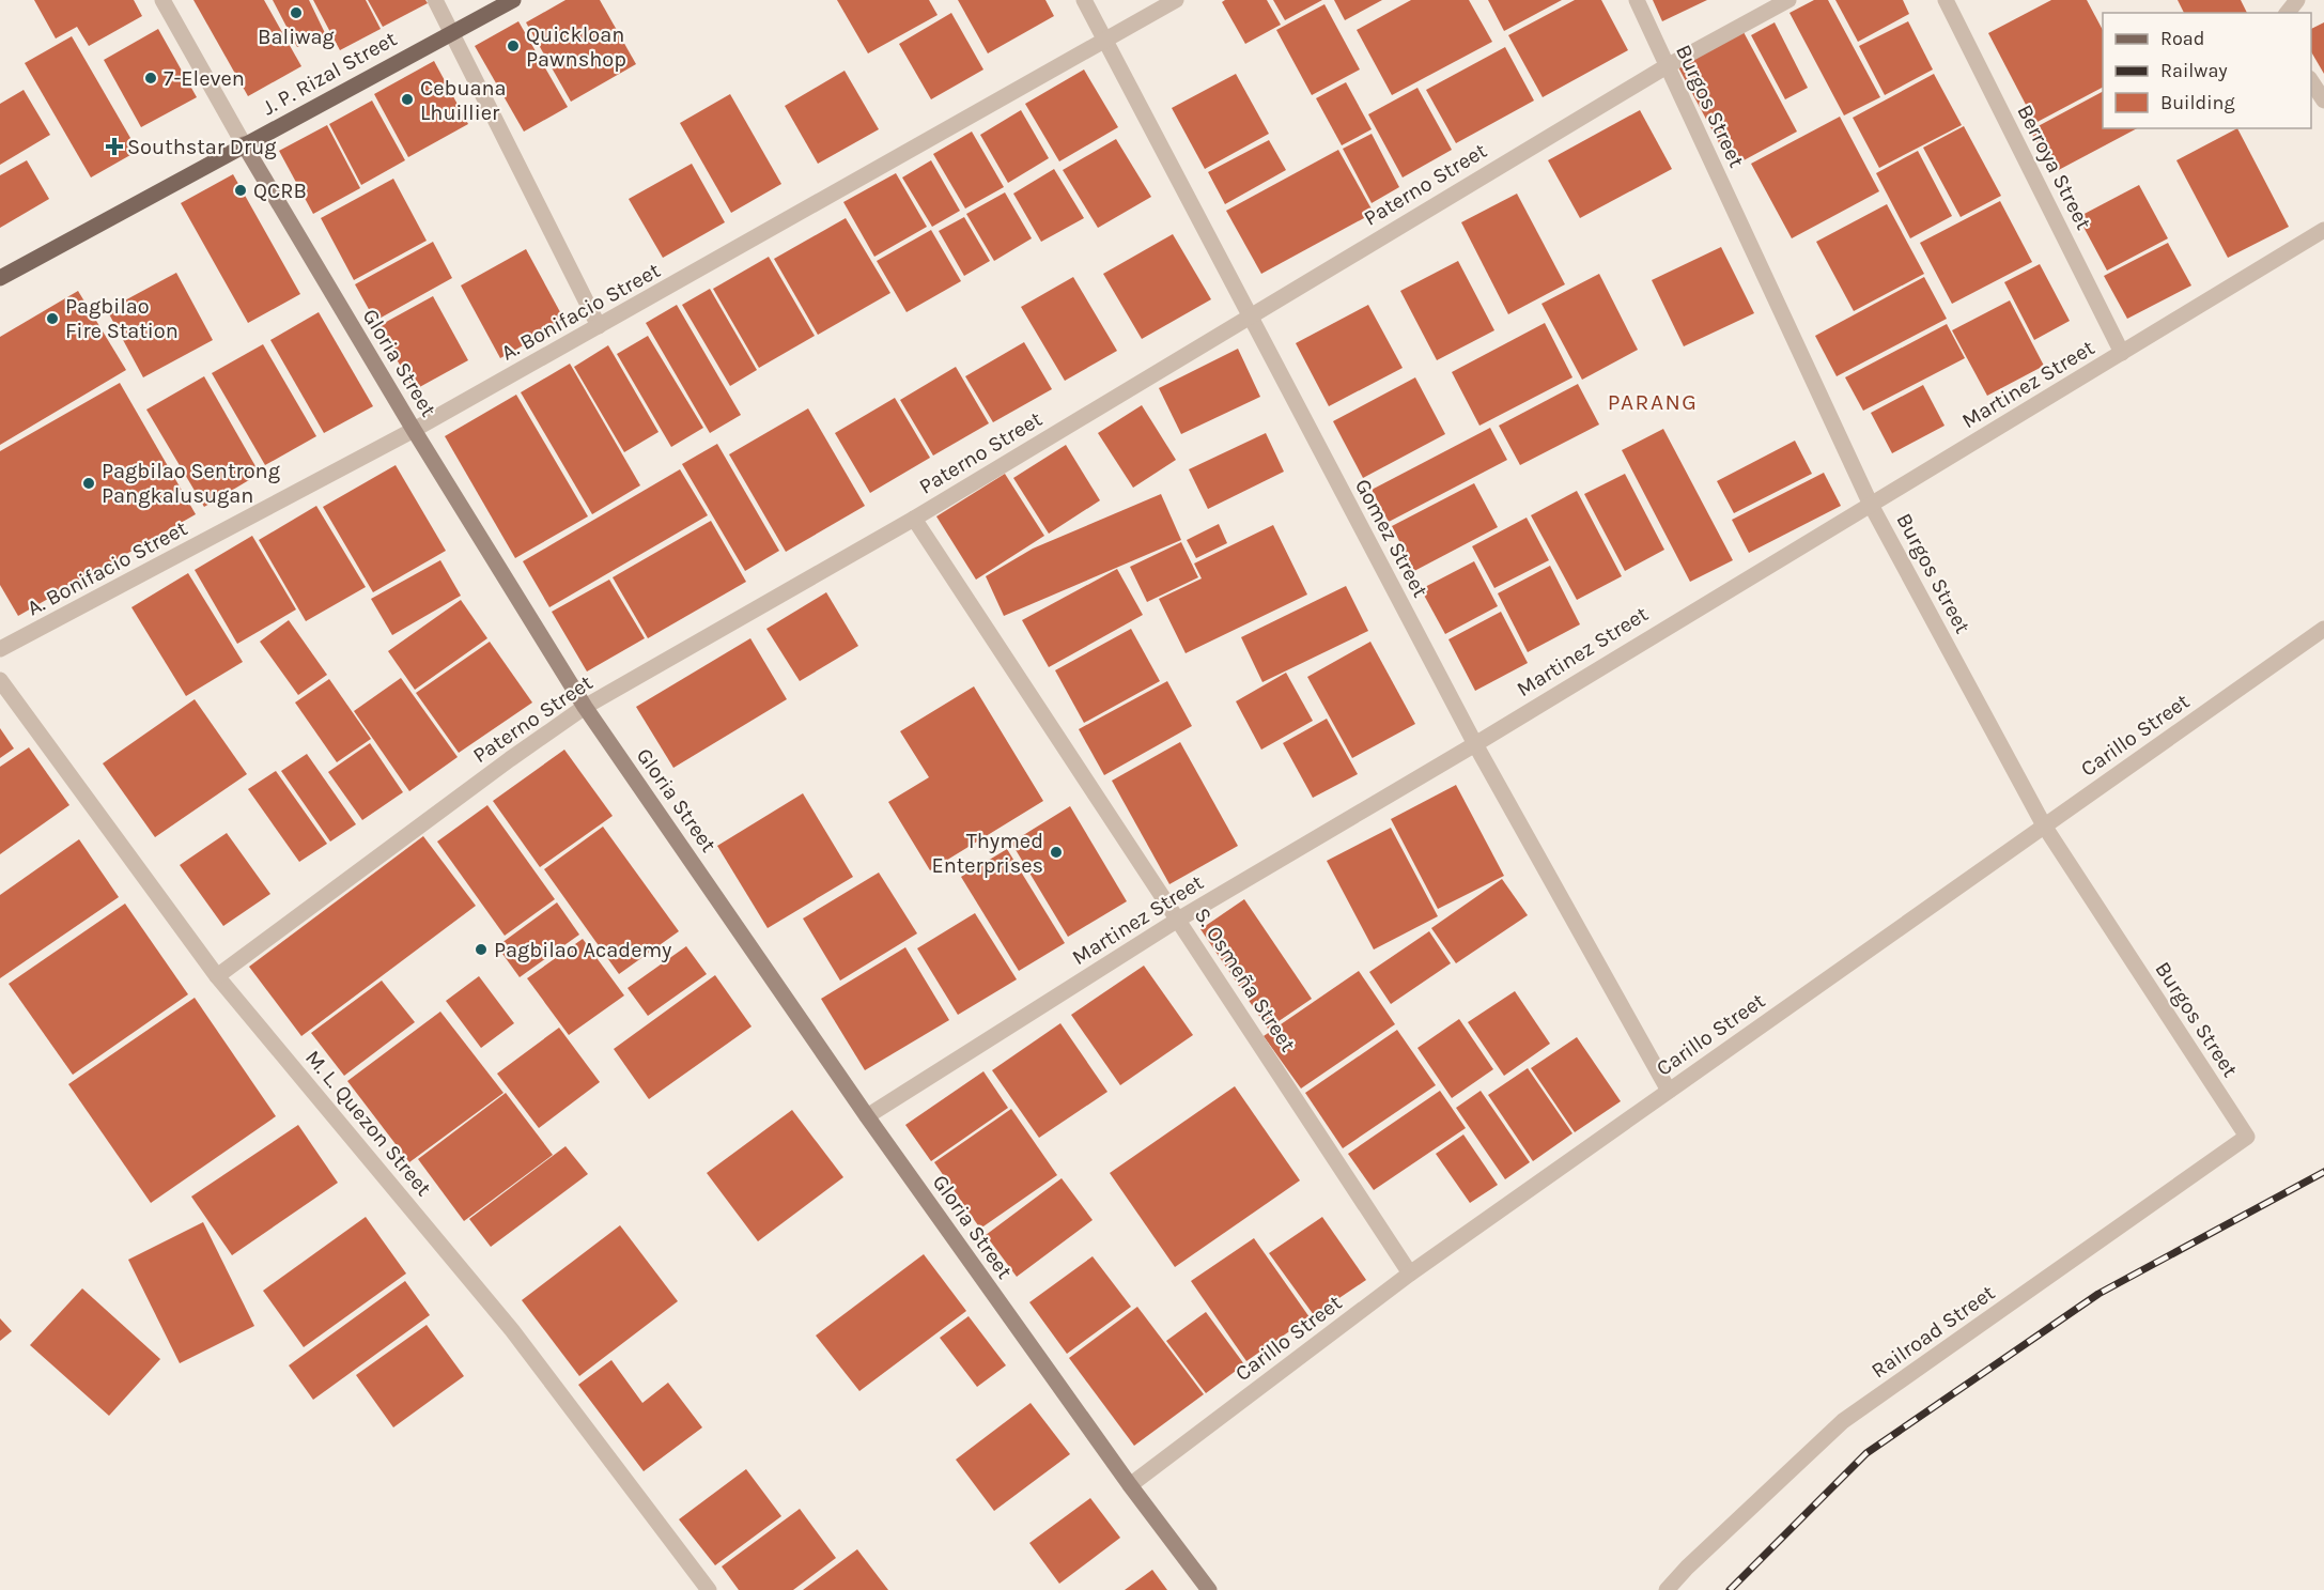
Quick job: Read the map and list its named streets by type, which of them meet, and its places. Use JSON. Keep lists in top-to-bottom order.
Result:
{
  "streets": {
    "main road": ["J. P. Rizal Street"],
    "street": [
      "Burgos Street",
      "Berroya Street",
      "Paterno Street",
      "A. Bonifacio Street",
      "Gloria Street",
      "Martinez Street",
      "Gomez Street",
      "Carillo Street",
      "S. Osmeña Street",
      "M. L. Quezon Street",
      "Railroad Street"
    ]
  },
  "crossings": [
    ["J. P. Rizal Street", "Gloria Street"],
    ["Burgos Street", "Paterno Street"],
    ["Burgos Street", "Martinez Street"],
    ["Burgos Street", "Carillo Street"],
    ["Burgos Street", "Railroad Street"],
    ["Berroya Street", "Martinez Street"],
    ["Paterno Street", "Gloria Street"],
    ["Paterno Street", "Gomez Street"],
    ["Paterno Street", "S. Osmeña Street"],
    ["Paterno Street", "M. L. Quezon Street"],
    ["A. Bonifacio Street", "Gloria Street"],
    ["A. Bonifacio Street", "Gomez Street"],
    ["Gloria Street", "Martinez Street"],
    ["Gloria Street", "Carillo Street"],
    ["Martinez Street", "Gomez Street"],
    ["Martinez Street", "S. Osmeña Street"],
    ["Gomez Street", "Carillo Street"],
    ["Carillo Street", "S. Osmeña Street"]
  ],
  "districts": ["PARANG"],
  "places": {
    "other": [
      "Baliwag",
      "Quickloan Pawnshop",
      "7-Eleven",
      "Cebuana Lhuillier",
      "QCRB",
      "Pagbilao Fire Station",
      "Pagbilao Sentrong Pangkalusugan",
      "Thymed Enterprises",
      "Pagbilao Academy"
    ],
    "health": ["Southstar Drug"]
  },
  "legend": ["Road", "Railway", "Building"]
}
